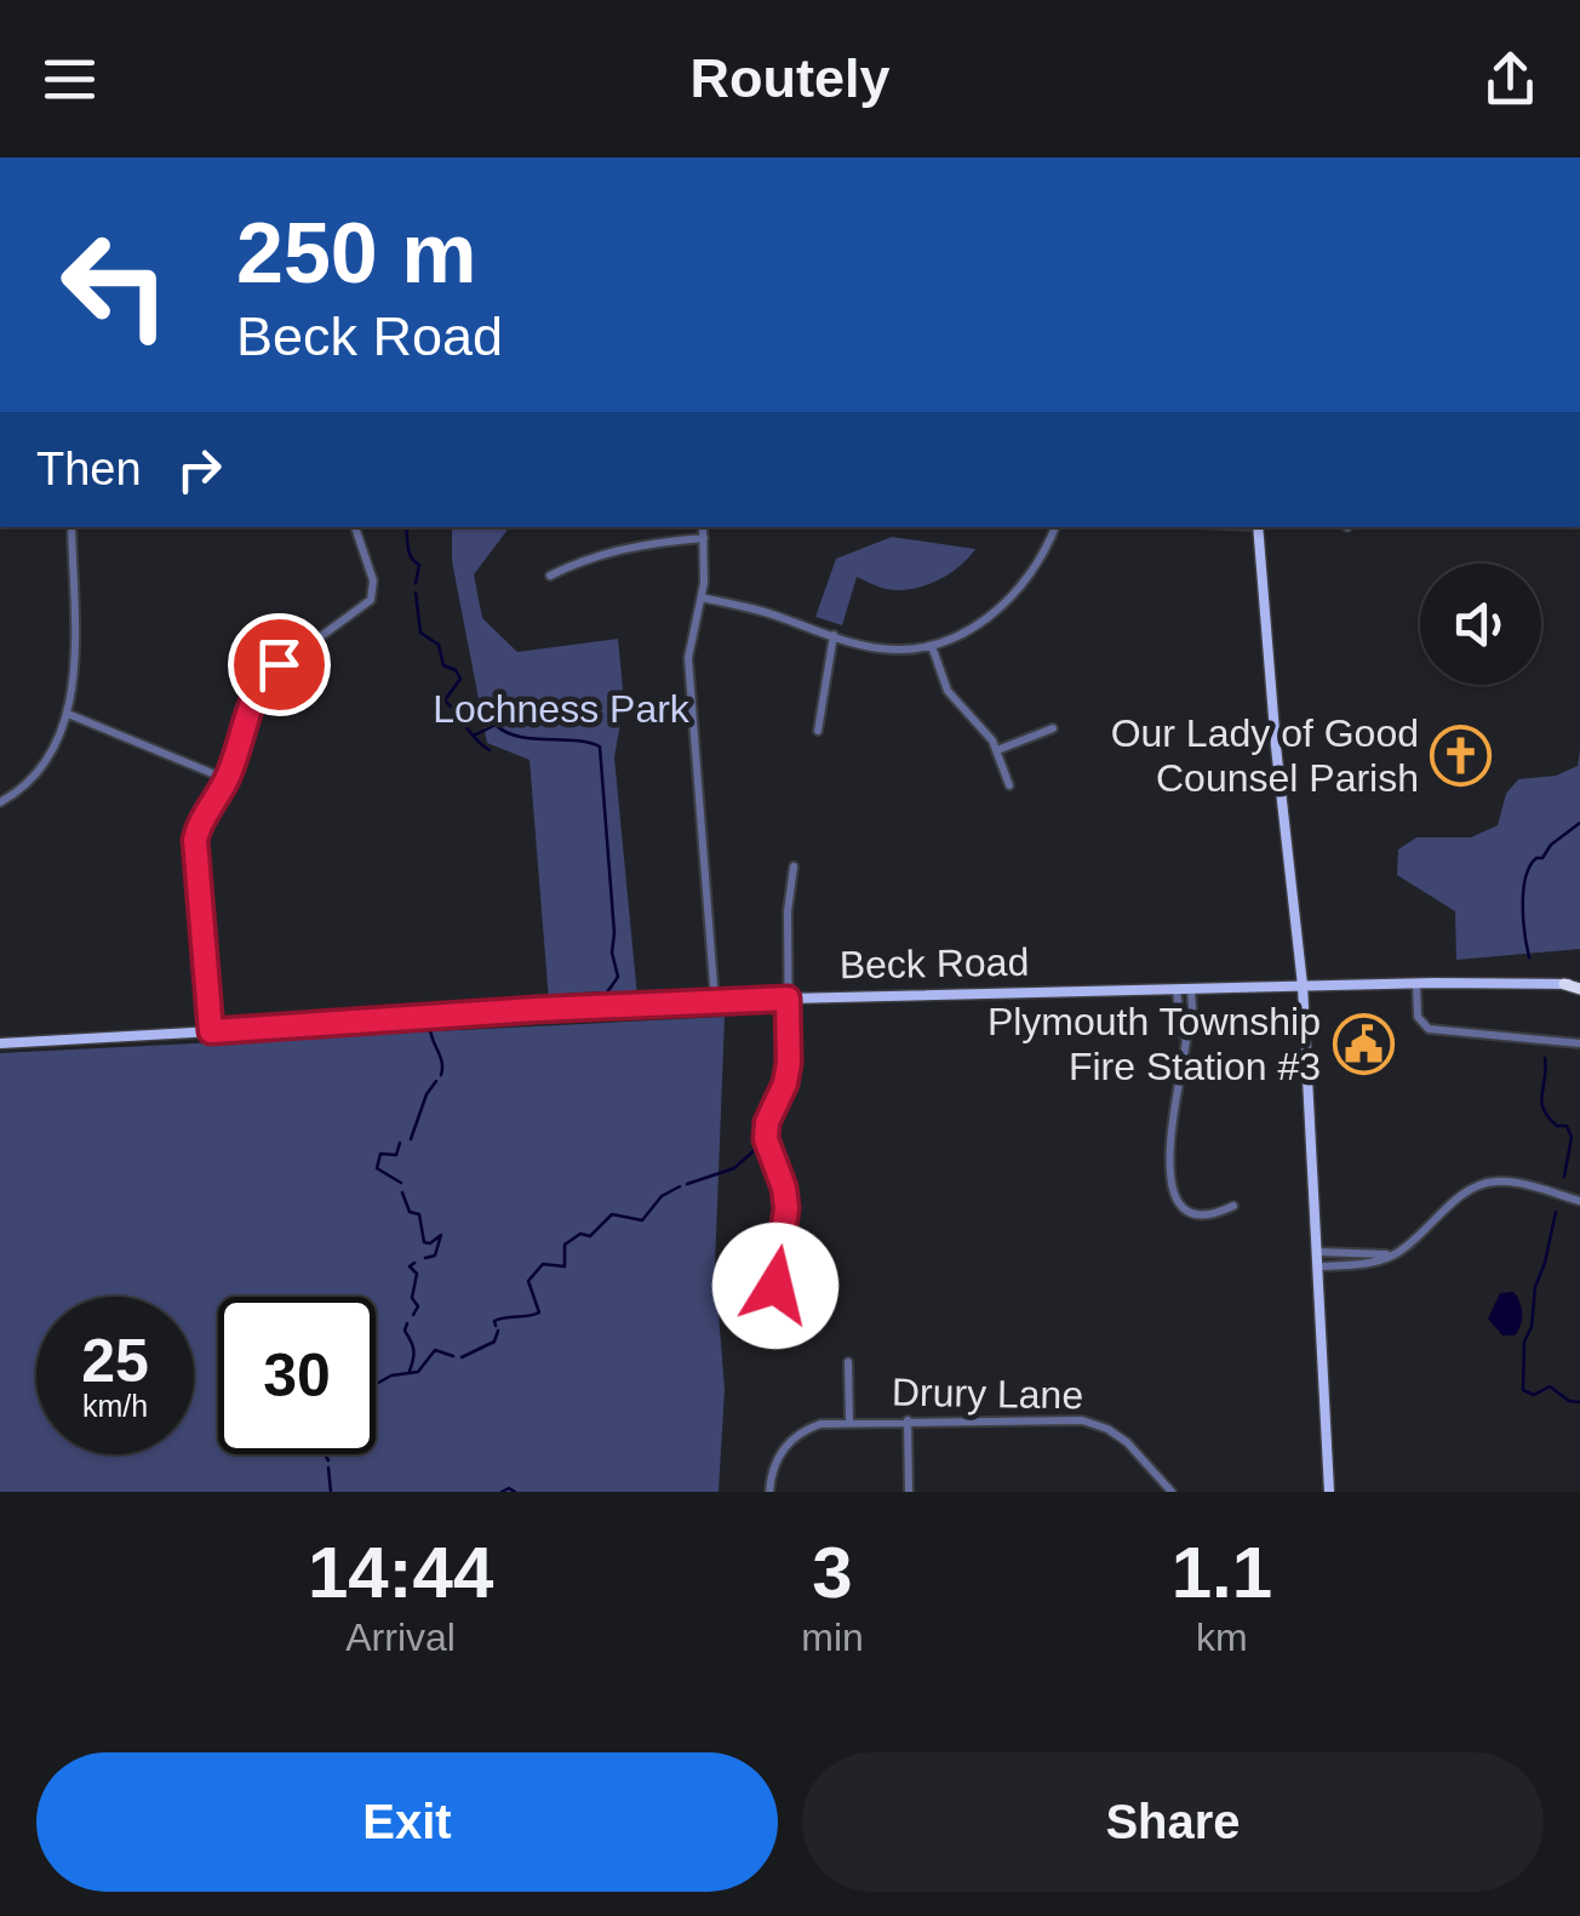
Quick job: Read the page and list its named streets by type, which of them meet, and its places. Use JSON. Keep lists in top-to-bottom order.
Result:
{
  "streets": {
    "main road": ["Beck Road"],
    "street": ["Drury Lane"]
  },
  "parks": ["Lochness Park"],
  "places": {
    "church": ["Our Lady of Good Counsel Parish"],
    "public building": ["Plymouth Township Fire Station #3"]
  },
  "page": {
    "header": "Routely",
    "turn": ["250 m", "Beck Road"],
    "then": "Then",
    "speed": "25 km/h",
    "limit": "30",
    "eta": [
      "14:44",
      "Arrival",
      "3",
      "min",
      "1.1",
      "km"
    ],
    "buttons": ["Exit", "Share"]
  }
}
